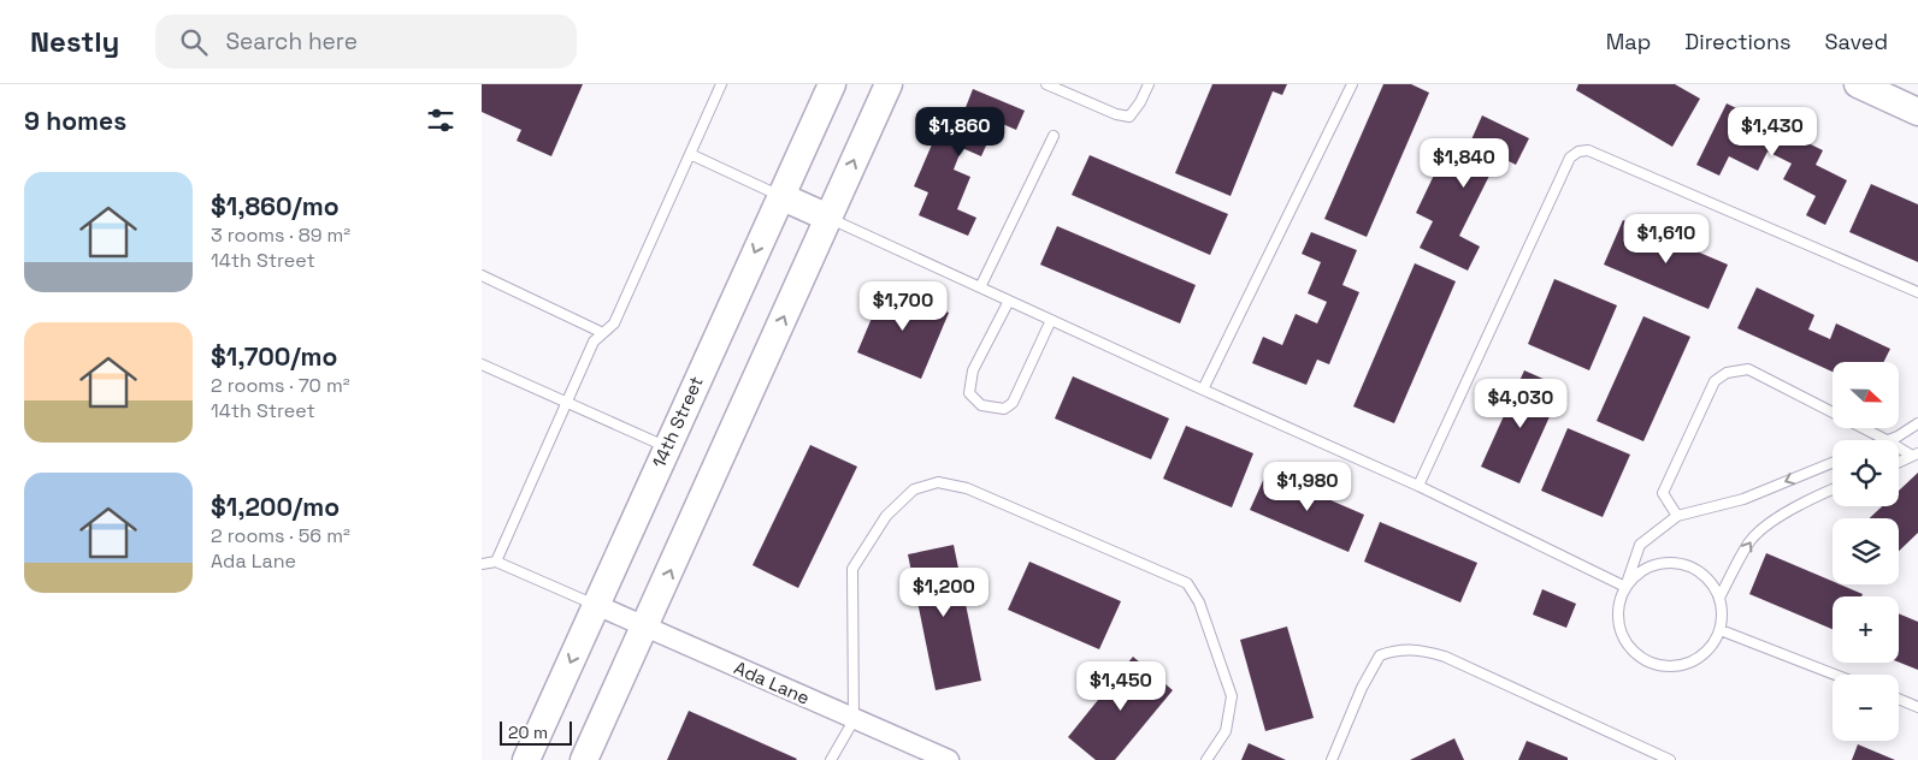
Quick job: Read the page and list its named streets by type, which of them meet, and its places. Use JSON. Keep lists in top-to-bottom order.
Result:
{
  "streets": {
    "main road": ["14th Street"],
    "street": ["Ada Lane"]
  },
  "crossings": [
    ["14th Street", "Ada Lane"]
  ],
  "scale_bar": "20 m",
  "north": "right",
  "page": {
    "header": "Nestly",
    "search": "Search here",
    "nav": ["Map", "Directions", "Saved"],
    "heading": "9 homes",
    "price": [
      "$1,860",
      "$1,430",
      "$1,840",
      "$1,610",
      "$1,700",
      "$4,030",
      "$1,980",
      "$1,200",
      "$1,450"
    ],
    "list": [
      {
        "name": "$1,860/mo",
        "note": "3 rooms · 89 m² · 14th Street"
      },
      {
        "name": "$1,700/mo",
        "note": "2 rooms · 70 m² · 14th Street"
      },
      {
        "name": "$1,200/mo",
        "note": "2 rooms · 56 m² · Ada Lane"
      }
    ],
    "map_buttons": ["+", "−"],
    "scale": "20 m"
  }
}
